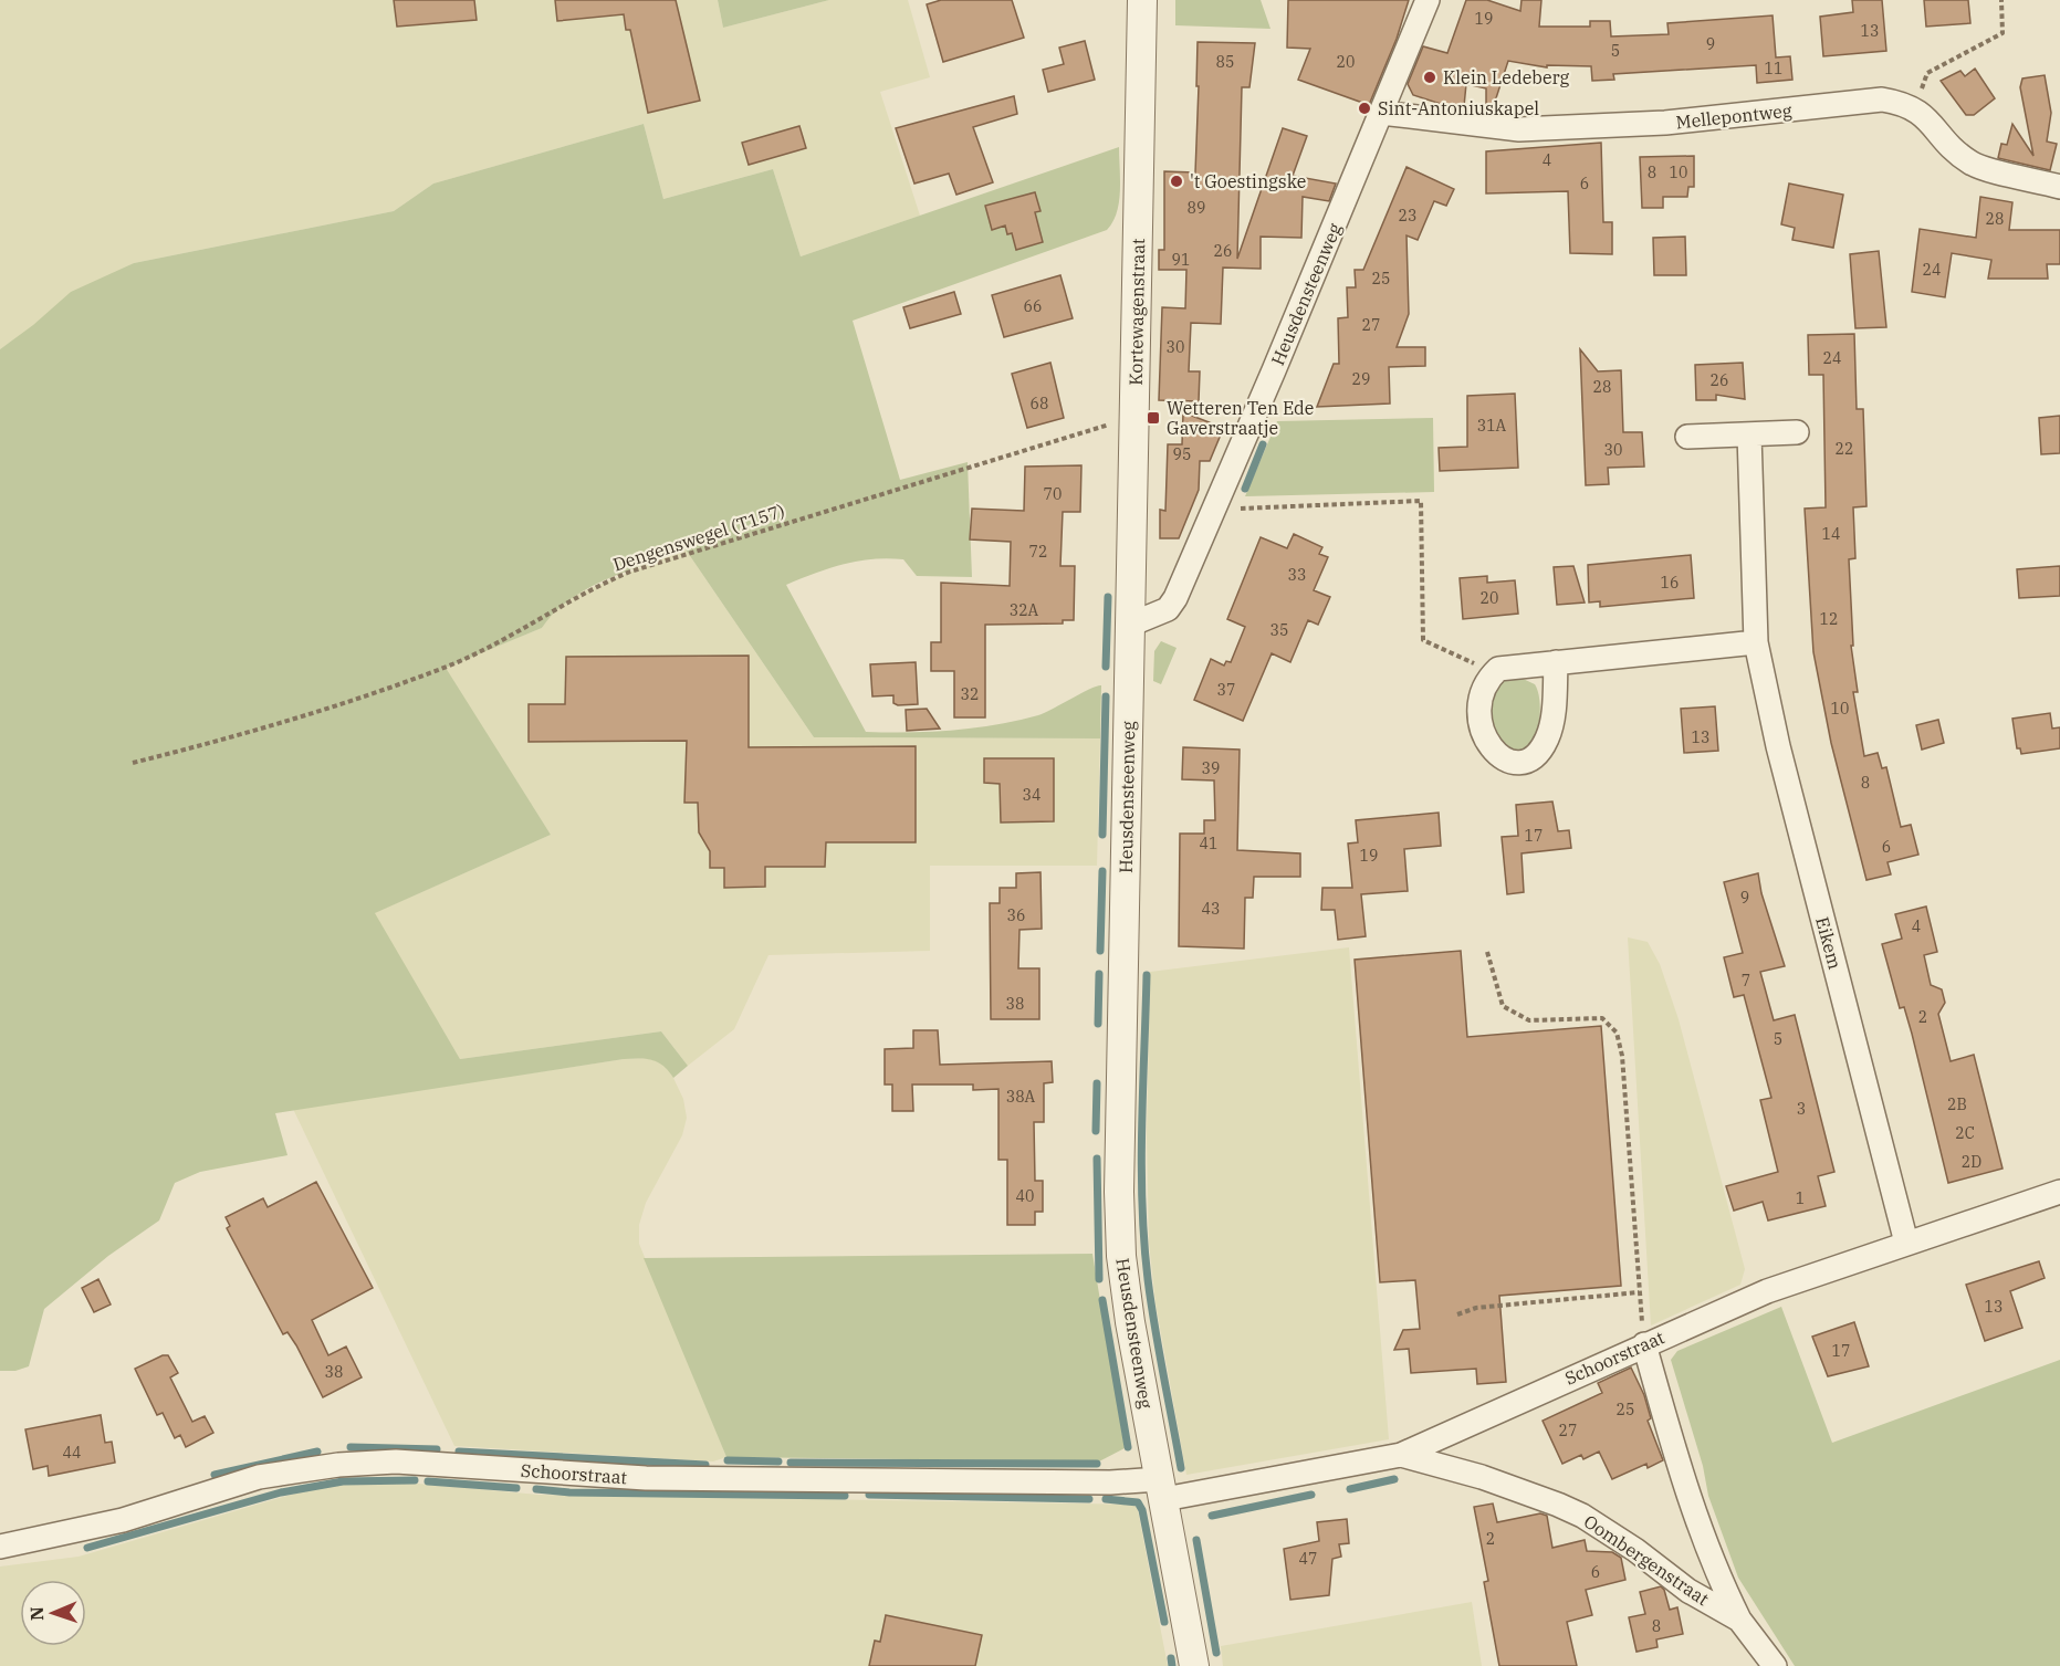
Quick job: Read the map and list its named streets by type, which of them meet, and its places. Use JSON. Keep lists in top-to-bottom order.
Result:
{
  "streets": {
    "street": [
      "Mellepontweg",
      "Heusdensteenweg",
      "Kortewagenstraat",
      "Eikem",
      "Schoorstraat",
      "Oombergenstraat"
    ],
    "path": ["Dengenswegel (T157)"]
  },
  "crossings": [
    ["Mellepontweg", "Heusdensteenweg"],
    ["Heusdensteenweg", "Kortewagenstraat"],
    ["Heusdensteenweg", "Schoorstraat"],
    ["Kortewagenstraat", "Dengenswegel (T157)"],
    ["Eikem", "Schoorstraat"],
    ["Schoorstraat", "Oombergenstraat"]
  ],
  "places": {
    "other": ["Klein Ledeberg", "Sint-Antoniuskapel", "'t Goestingske"],
    "transit": ["Wetteren Ten Ede Gaverstraatje"]
  },
  "house_numbers": [
    "19",
    "13",
    "9",
    "5",
    "85",
    "20",
    "11",
    "4",
    "8",
    "10",
    "6",
    "89",
    "23",
    "28",
    "26",
    "91",
    "24",
    "25",
    "66",
    "27",
    "30",
    "24",
    "29",
    "26",
    "28",
    "68",
    "31A",
    "22",
    "30",
    "95",
    "70",
    "14",
    "72",
    "33",
    "16",
    "20",
    "32A",
    "12",
    "35",
    "37",
    "32",
    "10",
    "13",
    "39",
    "8",
    "34",
    "17",
    "41",
    "6",
    "19",
    "9",
    "43",
    "36",
    "4",
    "7",
    "38",
    "2",
    "5",
    "38A",
    "2B",
    "3",
    "2C",
    "2D",
    "40",
    "1",
    "13",
    "17",
    "38",
    "25",
    "27",
    "44",
    "2",
    "47",
    "6",
    "8"
  ],
  "north": "left"
}
